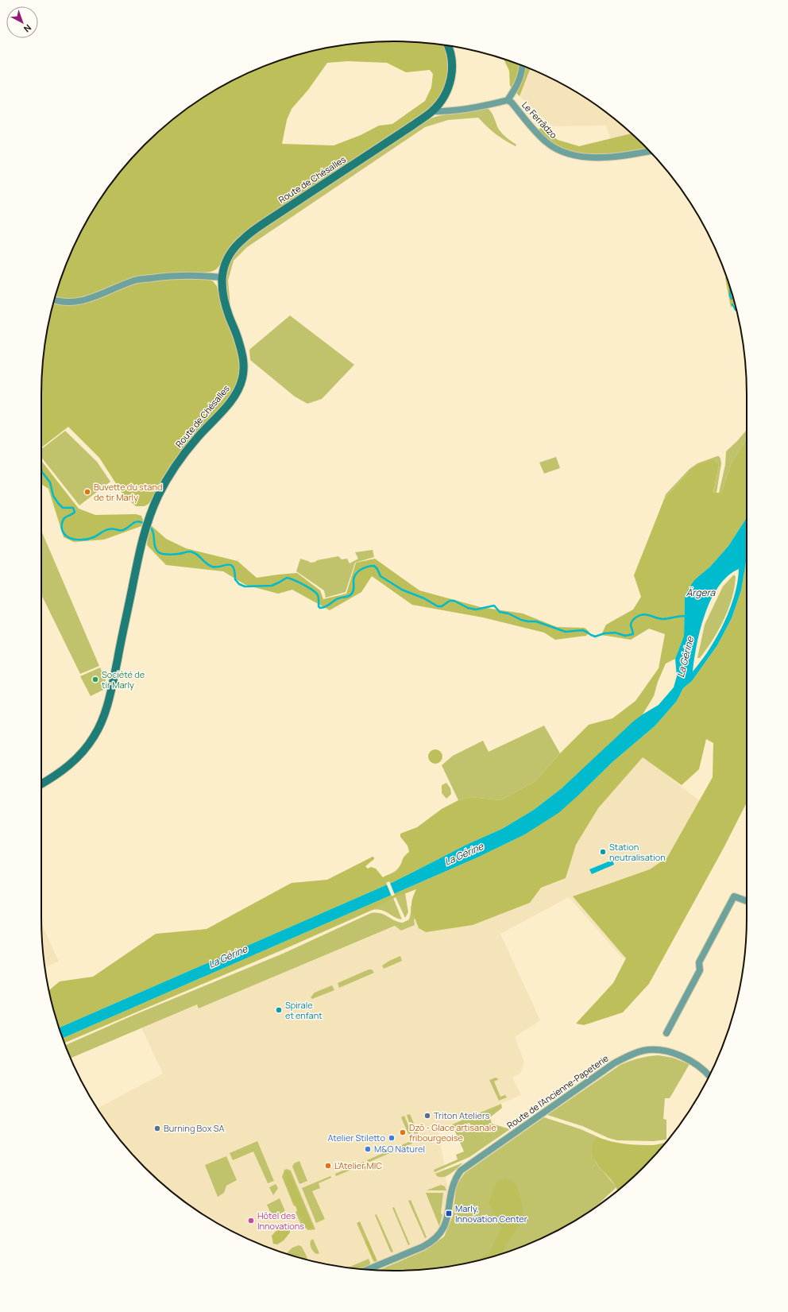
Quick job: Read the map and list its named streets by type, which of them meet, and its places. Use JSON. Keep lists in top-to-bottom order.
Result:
{
  "streets": {
    "street": ["Le Ferrâdzo", "Route de Chésalles", "Route de l'Ancienne-Papeterie"]
  },
  "water": ["Ärgera", "La Gérine"],
  "places": {
    "other": [
      "Buvette du stand de tir Marly",
      "Société de tir Marly",
      "Station neutralisation",
      "Spirale et enfant",
      "Triton Ateliers",
      "Burning Box SA",
      "Dzô - Glace artisanale fribourgeoise",
      "Atelier Stiletto",
      "M&O Naturel",
      "L'Atelier MIC",
      "Hôtel des Innovations"
    ],
    "transit": ["Marly, Innovation Center"]
  },
  "north": "bottom right"
}
